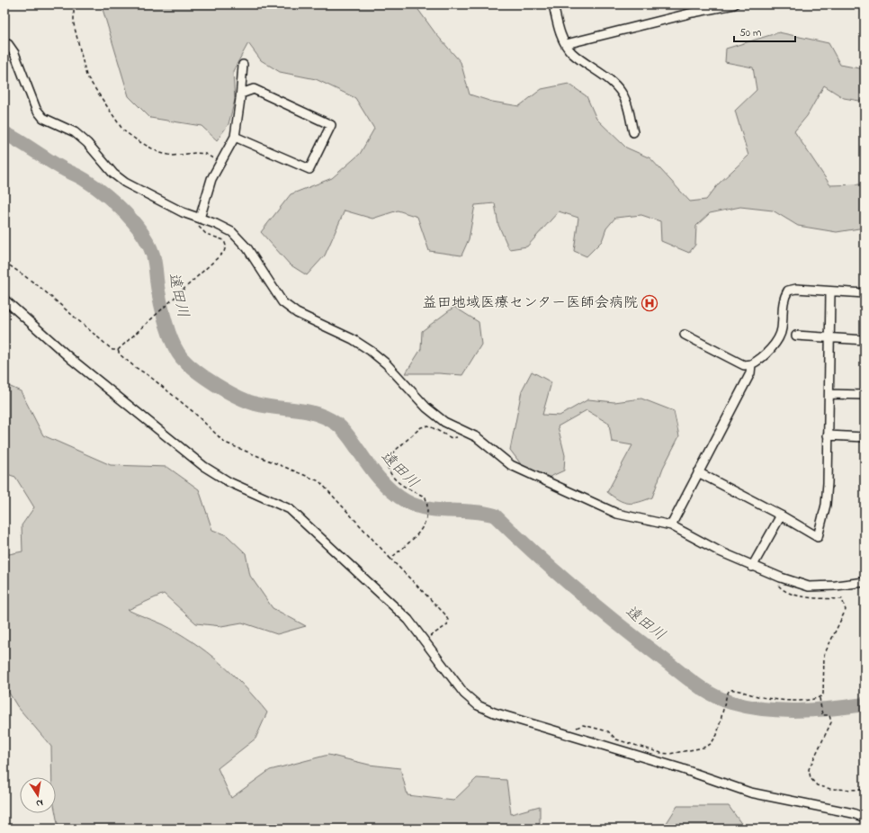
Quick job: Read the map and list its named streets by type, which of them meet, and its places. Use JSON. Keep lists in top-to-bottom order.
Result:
{
  "water": ["遠田川"],
  "places": {
    "hospital": ["益田地域医療センター医師会病院"]
  },
  "scale_bar": "50 m",
  "north": "bottom"
}
